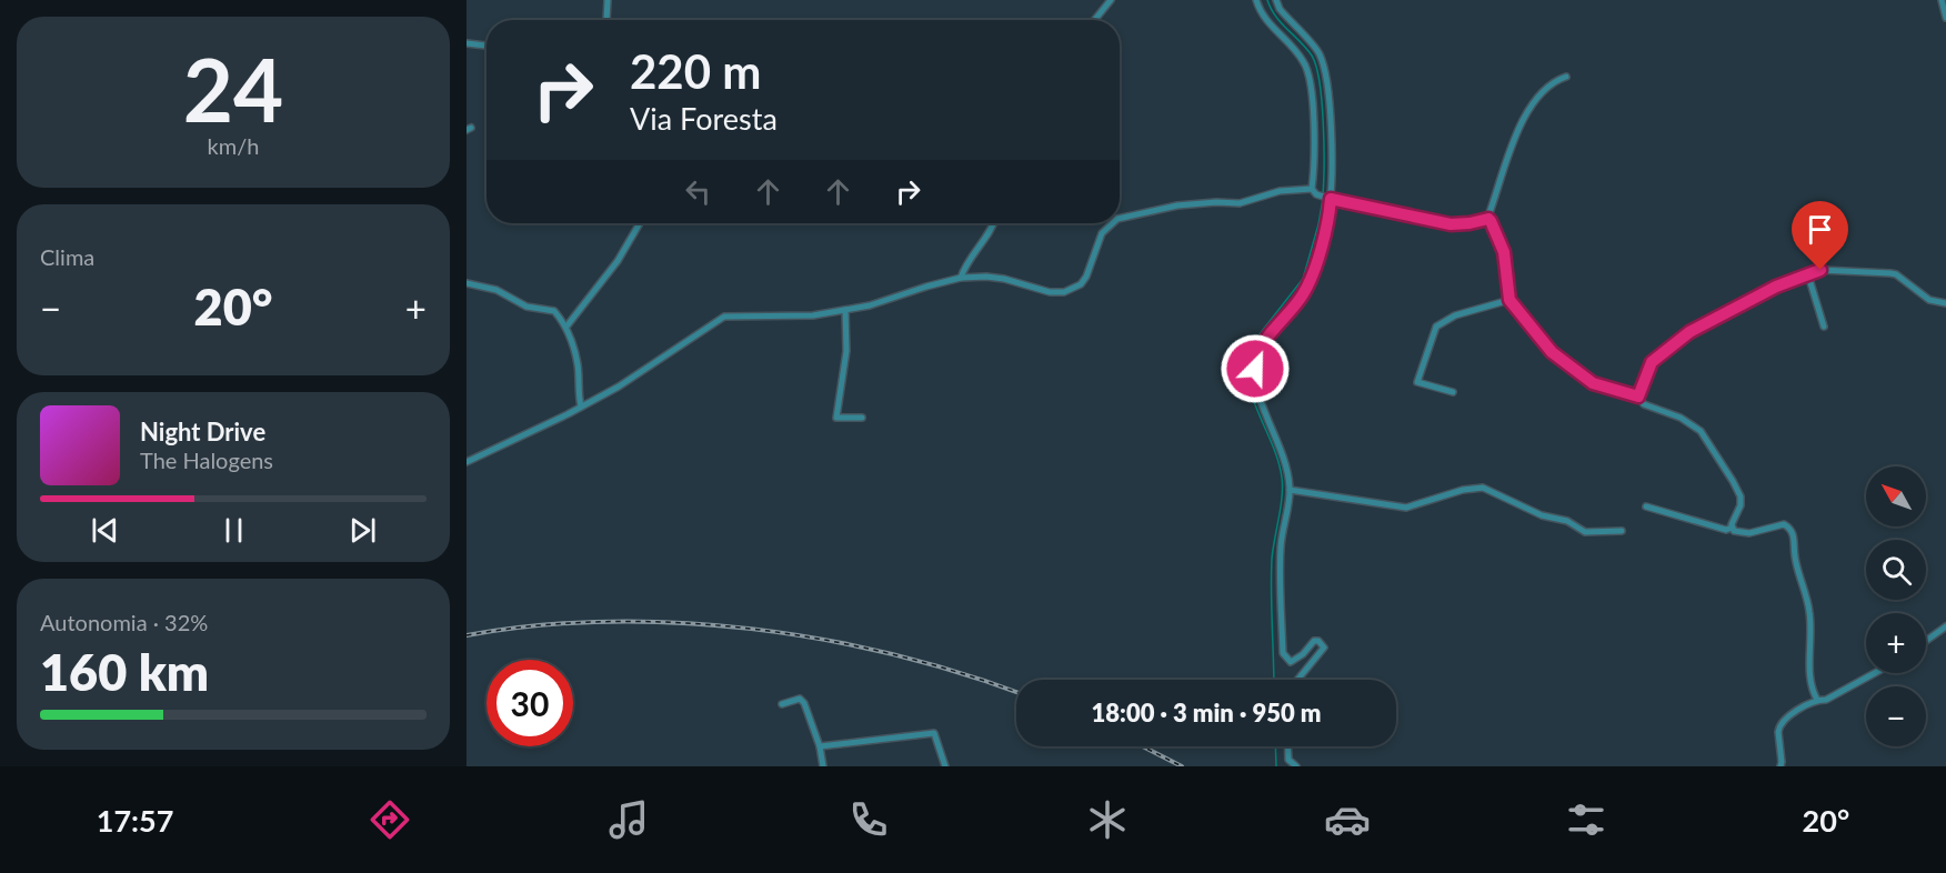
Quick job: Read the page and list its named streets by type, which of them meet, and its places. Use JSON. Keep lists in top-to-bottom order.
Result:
{
  "north": "top left",
  "page": {
    "tile": [
      ["24", "km/h"],
      "Clima",
      ["Autonomia · 32%", "160 km"]
    ],
    "turn": ["220 m", "Via Foresta"],
    "heat": ["−", "20°", "+"],
    "song": ["Night Drive", "The Halogens"],
    "map_buttons": ["+", "−"],
    "limit": "30",
    "trip": "18:00 · 3 min · 950 m",
    "tabs": ["17:57", "20°"]
  }
}
